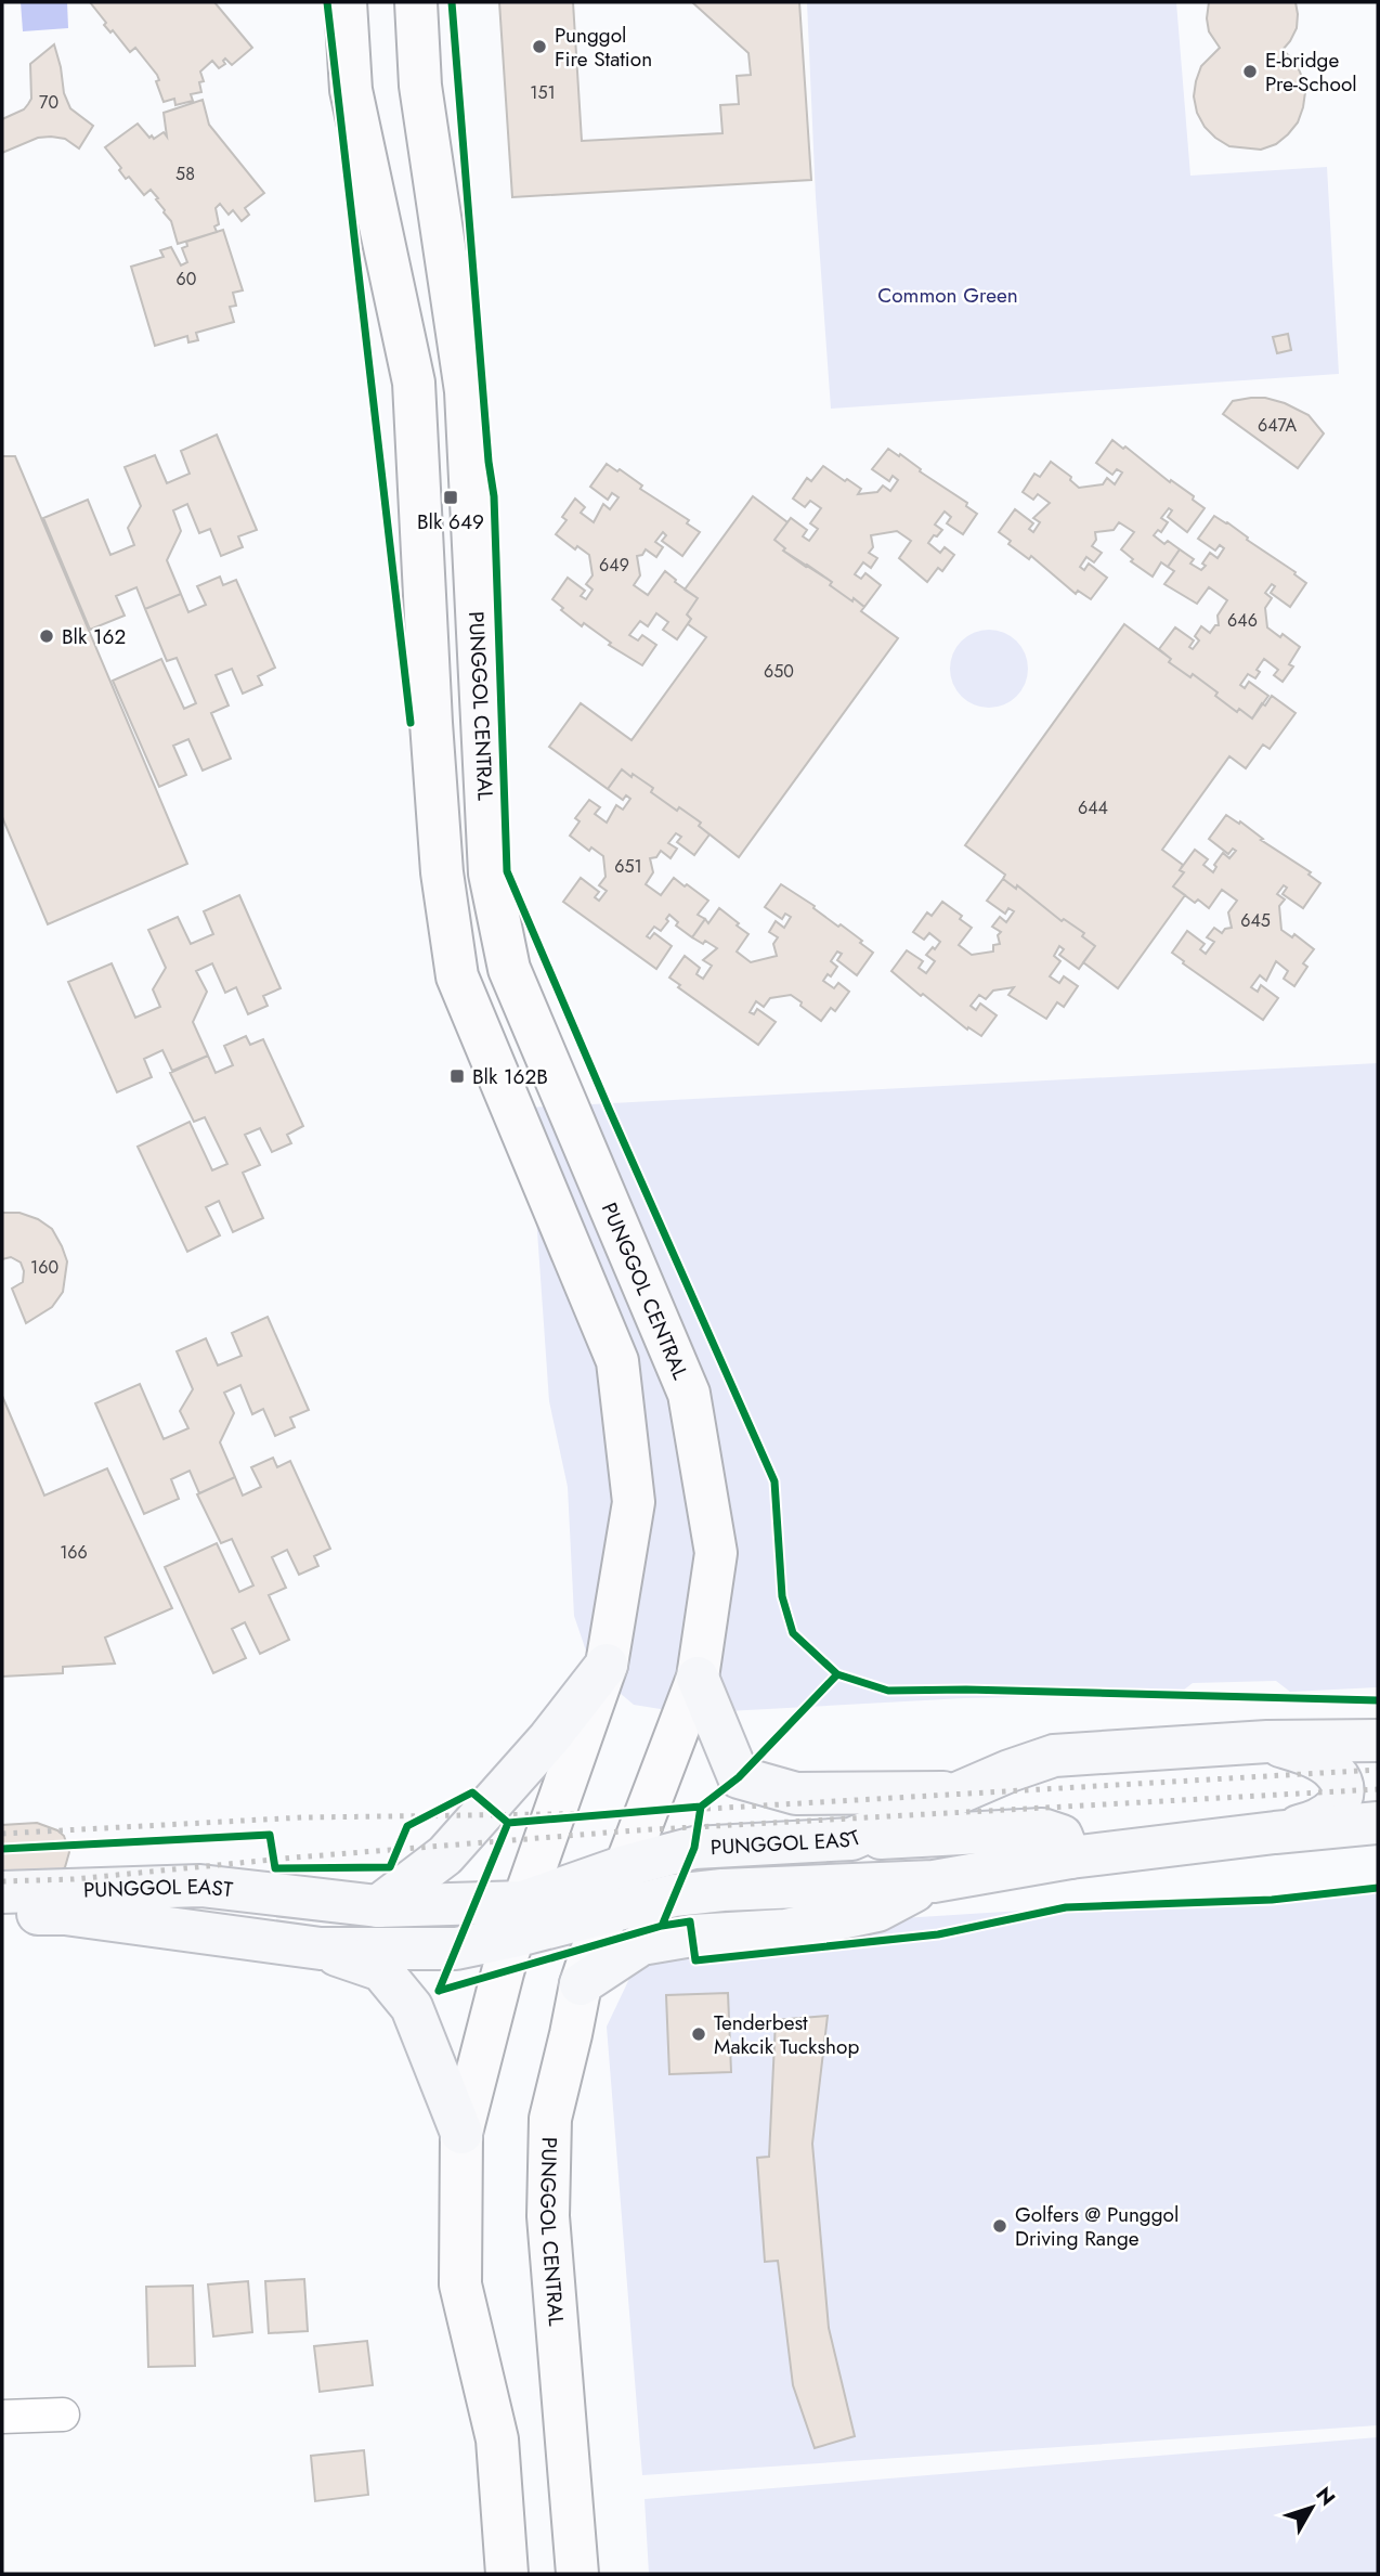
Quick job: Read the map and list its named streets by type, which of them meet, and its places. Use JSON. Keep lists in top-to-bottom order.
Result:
{
  "streets": {
    "main road": ["PUNGGOL CENTRAL", "PUNGGOL EAST"]
  },
  "crossings": [
    ["PUNGGOL CENTRAL", "PUNGGOL EAST"]
  ],
  "parks": ["Common Green"],
  "places": {
    "other": [
      "Punggol Fire Station",
      "E-bridge Pre-School",
      "Blk 162",
      "Tenderbest Makcik Tuckshop",
      "Golfers @ Punggol Driving Range"
    ],
    "transit": ["Blk 649", "Blk 162B"]
  },
  "house_numbers": [
    "151",
    "70",
    "58",
    "60",
    "647A",
    "649",
    "646",
    "650",
    "644",
    "651",
    "645",
    "160",
    "166"
  ],
  "north": "top right"
}
